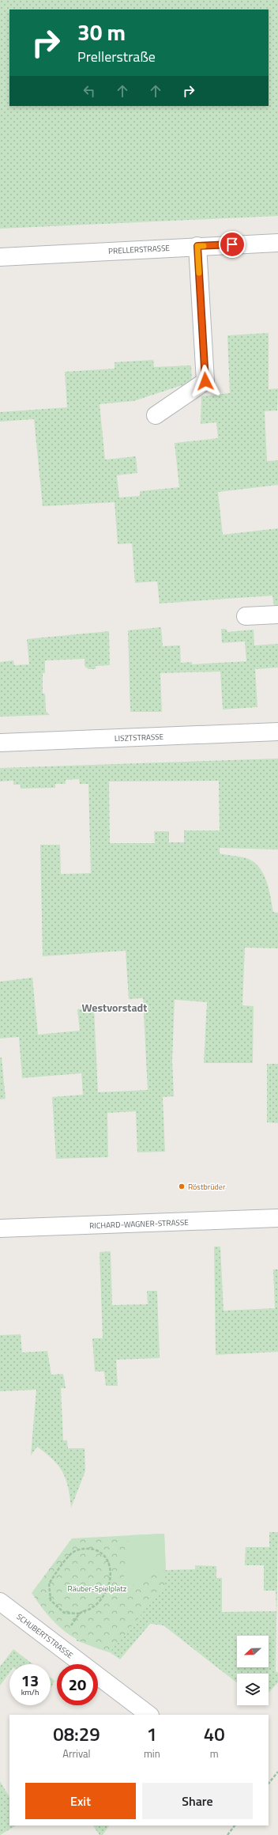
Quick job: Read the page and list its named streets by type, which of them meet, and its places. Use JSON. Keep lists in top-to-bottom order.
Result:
{
  "streets": {
    "street": [
      "PRELLERSTRASSE",
      "LISZTSTRASSE",
      "RICHARD-WAGNER-STRASSE",
      "SCHUBERTSTRASSE"
    ]
  },
  "districts": ["Westvorstadt"],
  "parks": ["Räuber-Spielplatz"],
  "places": ["Röstbrüder"],
  "north": "left",
  "page": {
    "turn": ["30 m", "Prellerstraße"],
    "speed": "13 km/h",
    "limit": "20",
    "eta": [
      "08:29",
      "Arrival",
      "1",
      "min",
      "40",
      "m"
    ],
    "buttons": ["Exit", "Share"]
  }
}
